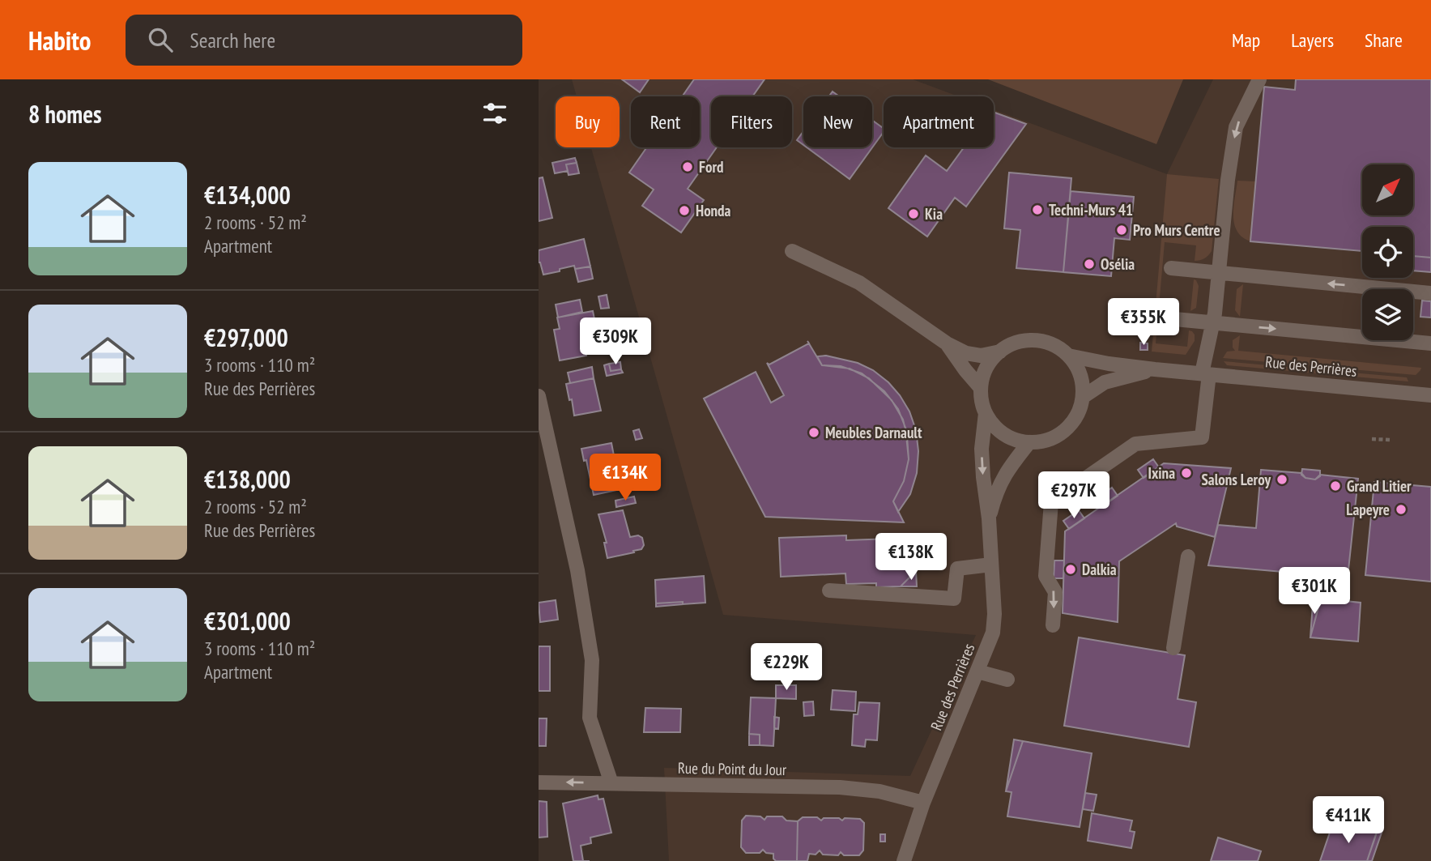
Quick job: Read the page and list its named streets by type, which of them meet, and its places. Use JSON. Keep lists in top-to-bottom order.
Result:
{
  "streets": {
    "street": ["Rue des Perrières", "Rue du Point du Jour"]
  },
  "crossings": [
    ["Rue des Perrières", "Rue du Point du Jour"]
  ],
  "places": [
    "Ford",
    "Techni-Murs 41",
    "Honda",
    "Kia",
    "Pro Murs Centre",
    "Osélia",
    "Meubles Darnault",
    "Ixina",
    "Salons Leroy",
    "Grand Litier",
    "Lapeyre",
    "Dalkia"
  ],
  "north": "top right",
  "page": {
    "header": "Habito",
    "search": "Search here",
    "nav": ["Map", "Layers", "Share"],
    "heading": "8 homes",
    "chip": [
      "Buy",
      "Rent",
      "Filters",
      "New",
      "Apartment"
    ],
    "list": [
      {
        "name": "€134,000",
        "note": "2 rooms · 52 m² · Apartment"
      },
      {
        "name": "€297,000",
        "note": "3 rooms · 110 m² · Rue des Perrières"
      },
      {
        "name": "€138,000",
        "note": "2 rooms · 52 m² · Rue des Perrières"
      },
      {
        "name": "€301,000",
        "note": "3 rooms · 110 m² · Apartment"
      }
    ],
    "price": [
      "€355K",
      "€309K",
      "€134K",
      "€297K",
      "€138K",
      "€301K",
      "€229K",
      "€411K"
    ]
  }
}
